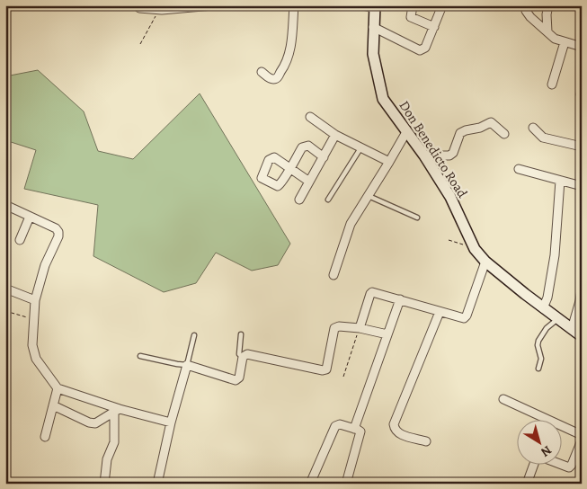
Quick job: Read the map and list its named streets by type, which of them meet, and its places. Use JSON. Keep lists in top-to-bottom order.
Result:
{
  "streets": {
    "street": ["Don Benedicto Road"]
  },
  "north": "bottom right"
}
